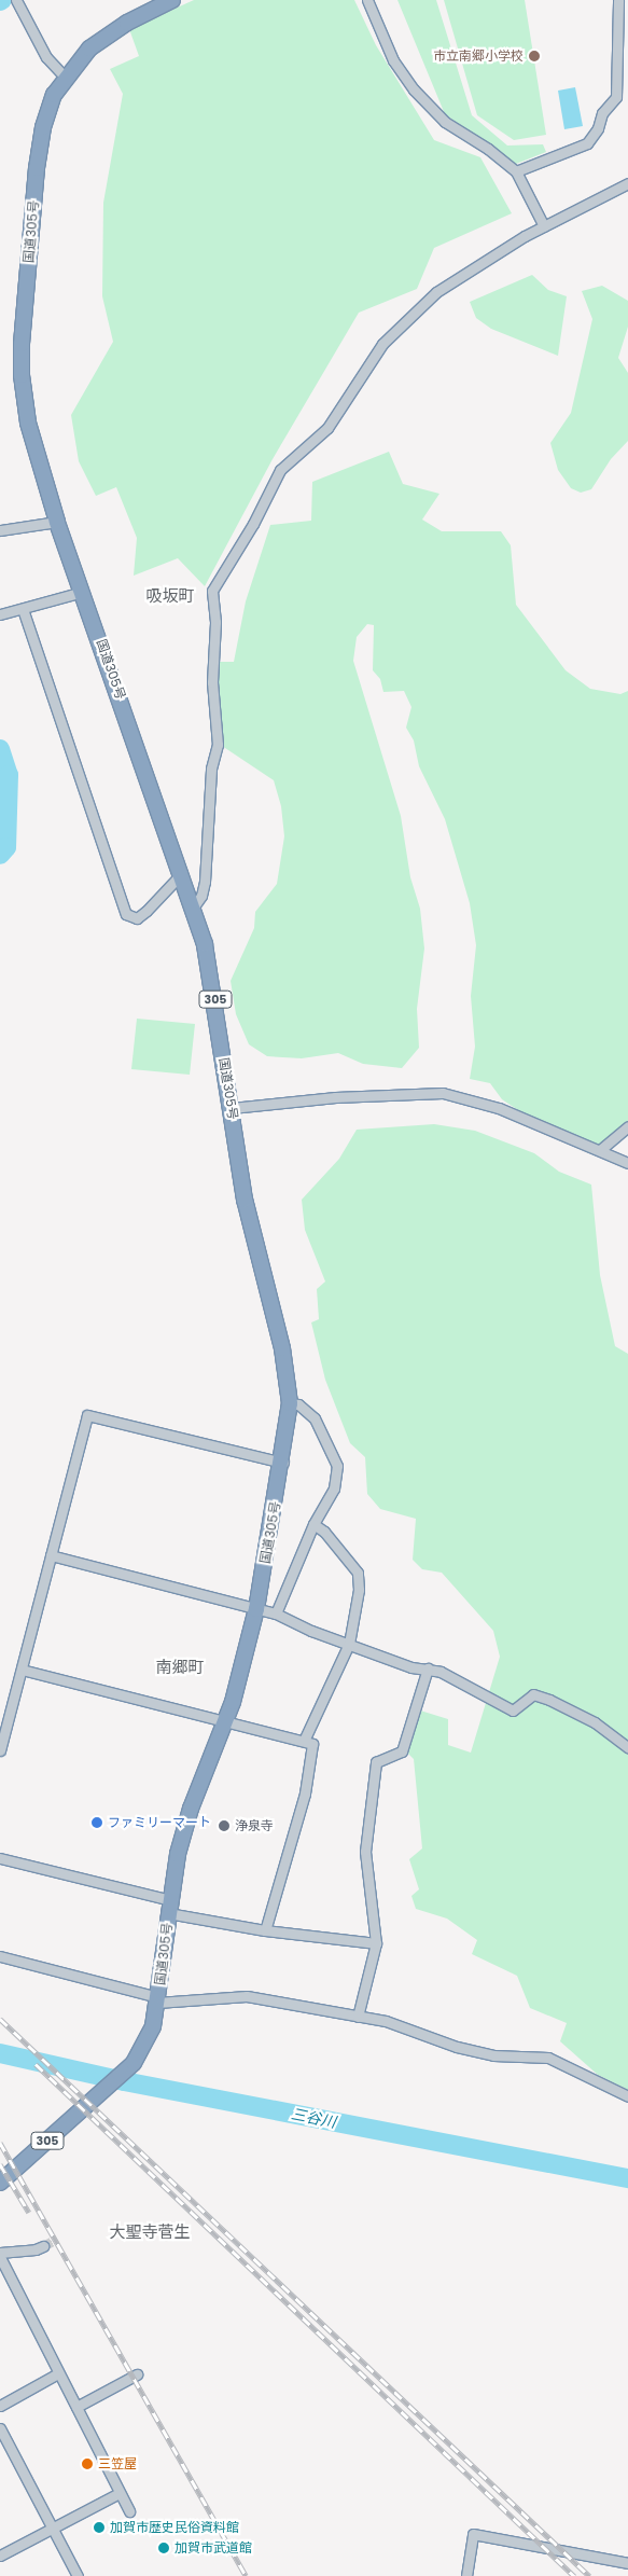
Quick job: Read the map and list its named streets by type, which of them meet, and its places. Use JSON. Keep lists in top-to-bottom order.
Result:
{
  "streets": {
    "highway": ["国道305号", "305"]
  },
  "districts": ["吸坂町", "南郷町", "大聖寺菅生"],
  "water": ["三谷川"],
  "places": [
    "市立南郷小学校",
    "ファミリーマート",
    "浄泉寺",
    "三笠屋",
    "加賀市歴史民俗資料館",
    "加賀市武道館"
  ]
}
